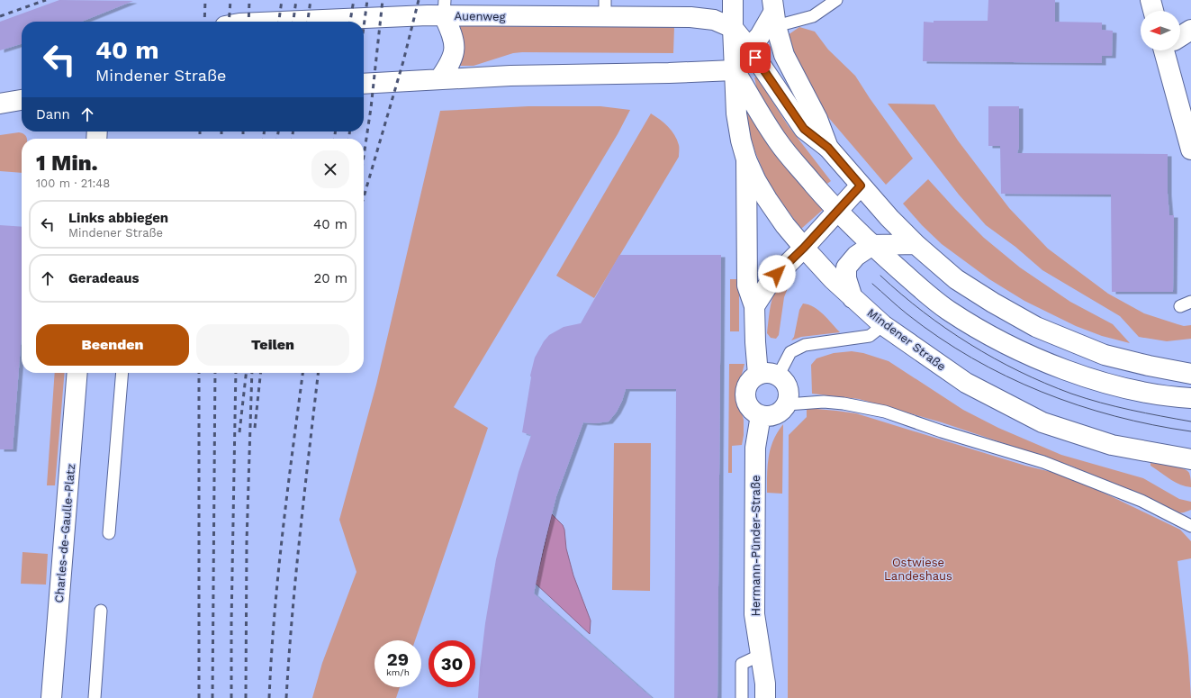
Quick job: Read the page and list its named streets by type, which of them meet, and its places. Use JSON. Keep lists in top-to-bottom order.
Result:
{
  "streets": {
    "street": [
      "Auenweg",
      "Mindener Straße",
      "Charles-de-Gaulle-Platz",
      "Hermann-Pünder-Straße"
    ]
  },
  "crossings": [
    ["Auenweg", "Mindener Straße"]
  ],
  "parks": ["Ostwiese Landeshaus"],
  "north": "left",
  "page": {
    "turn": ["40 m", "Mindener Straße"],
    "then": "Dann",
    "heading": ["1 Min.", "100 m · 21:48"],
    "list": [
      {
        "name": "Links abbiegen",
        "note": "Mindener Straße",
        "value": "40 m"
      },
      {
        "name": "Geradeaus",
        "value": "20 m"
      }
    ],
    "buttons": ["Beenden", "Teilen"],
    "speed": "29 km/h",
    "limit": "30"
  }
}
